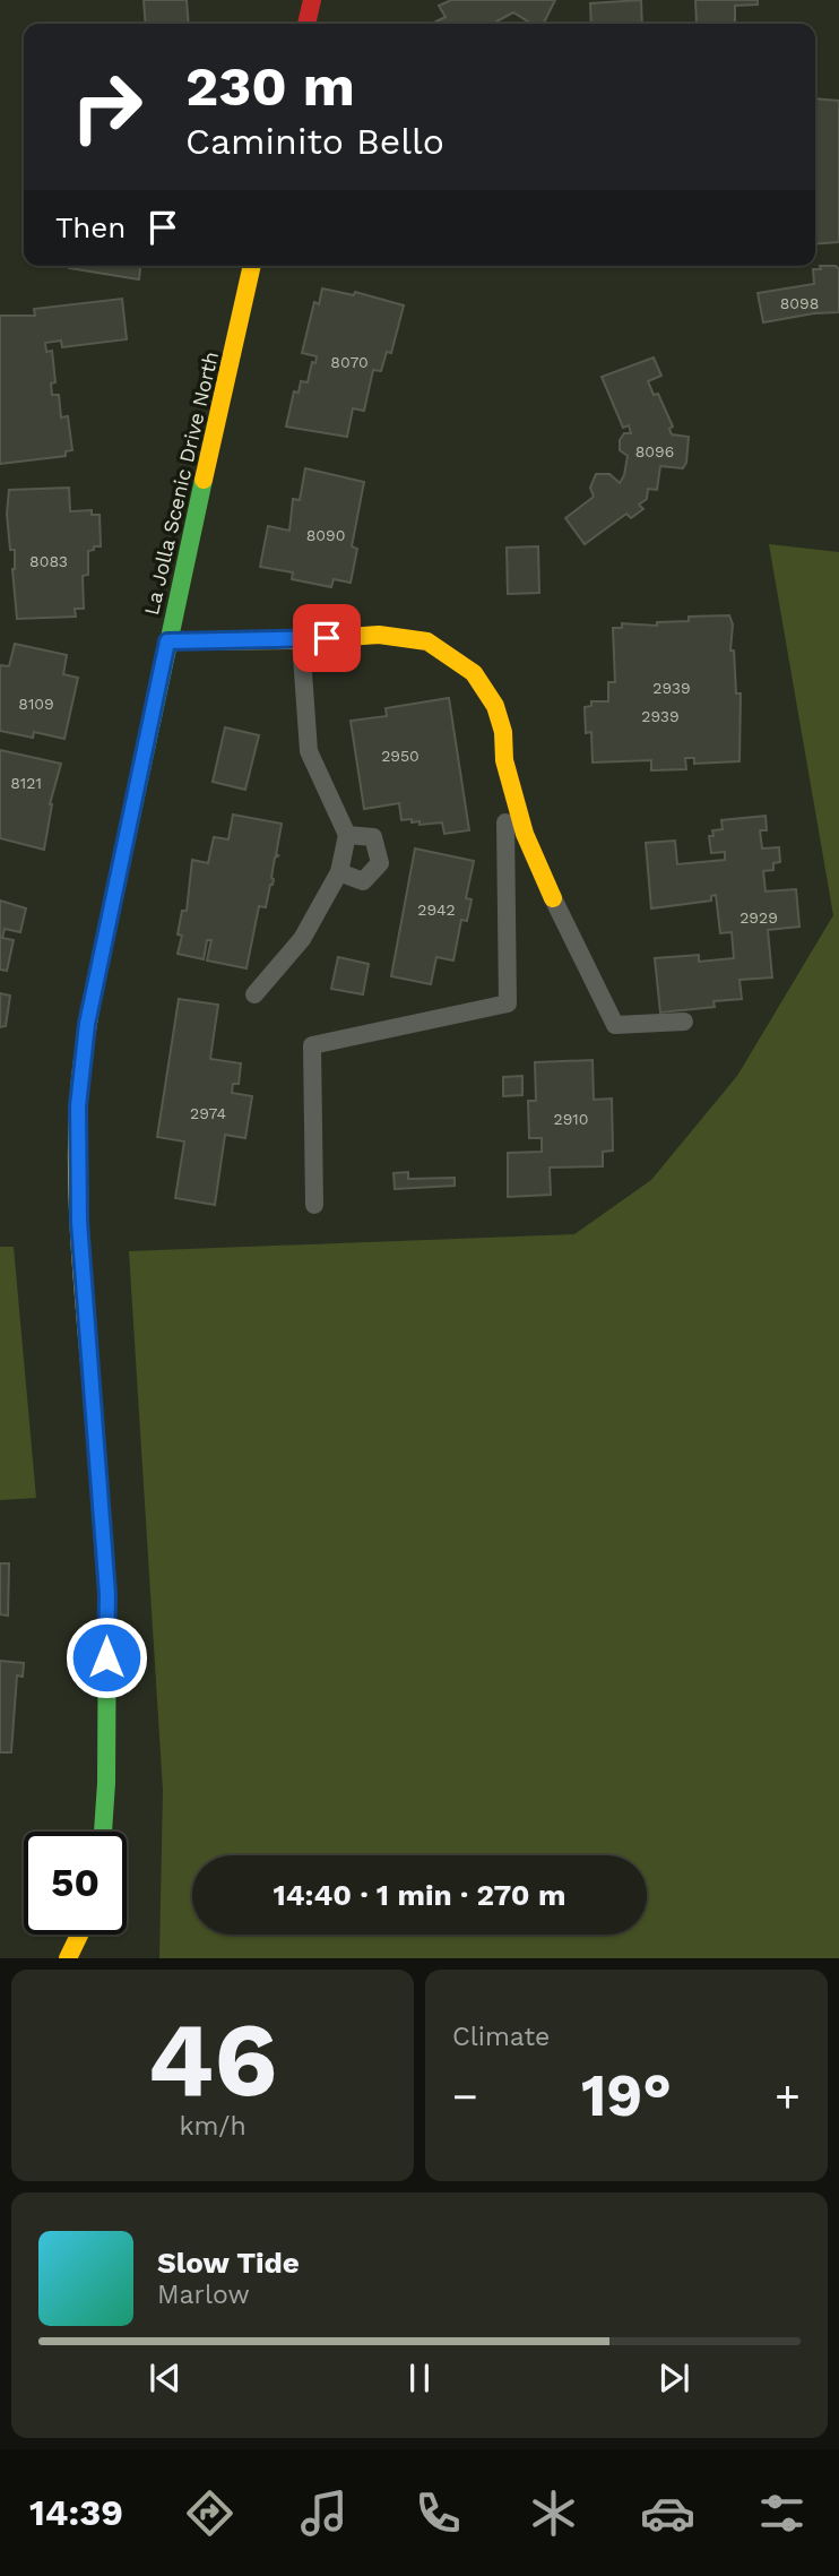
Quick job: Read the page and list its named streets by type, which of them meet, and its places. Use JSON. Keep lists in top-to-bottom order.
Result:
{
  "streets": {
    "main road": ["La Jolla Scenic Drive North"]
  },
  "house_numbers": [
    "8098",
    "8070",
    "8096",
    "8090",
    "8083",
    "2939",
    "8109",
    "2939",
    "2950",
    "8121",
    "2942",
    "2929",
    "2974",
    "2910"
  ],
  "page": {
    "turn": ["230 m", "Caminito Bello"],
    "then": "Then",
    "limit": "50",
    "trip": "14:40 · 1 min · 270 m",
    "tile": [
      ["46", "km/h"],
      "Climate"
    ],
    "heat": ["−", "19°", "+"],
    "song": ["Slow Tide", "Marlow"],
    "tabs": "14:39"
  }
}
